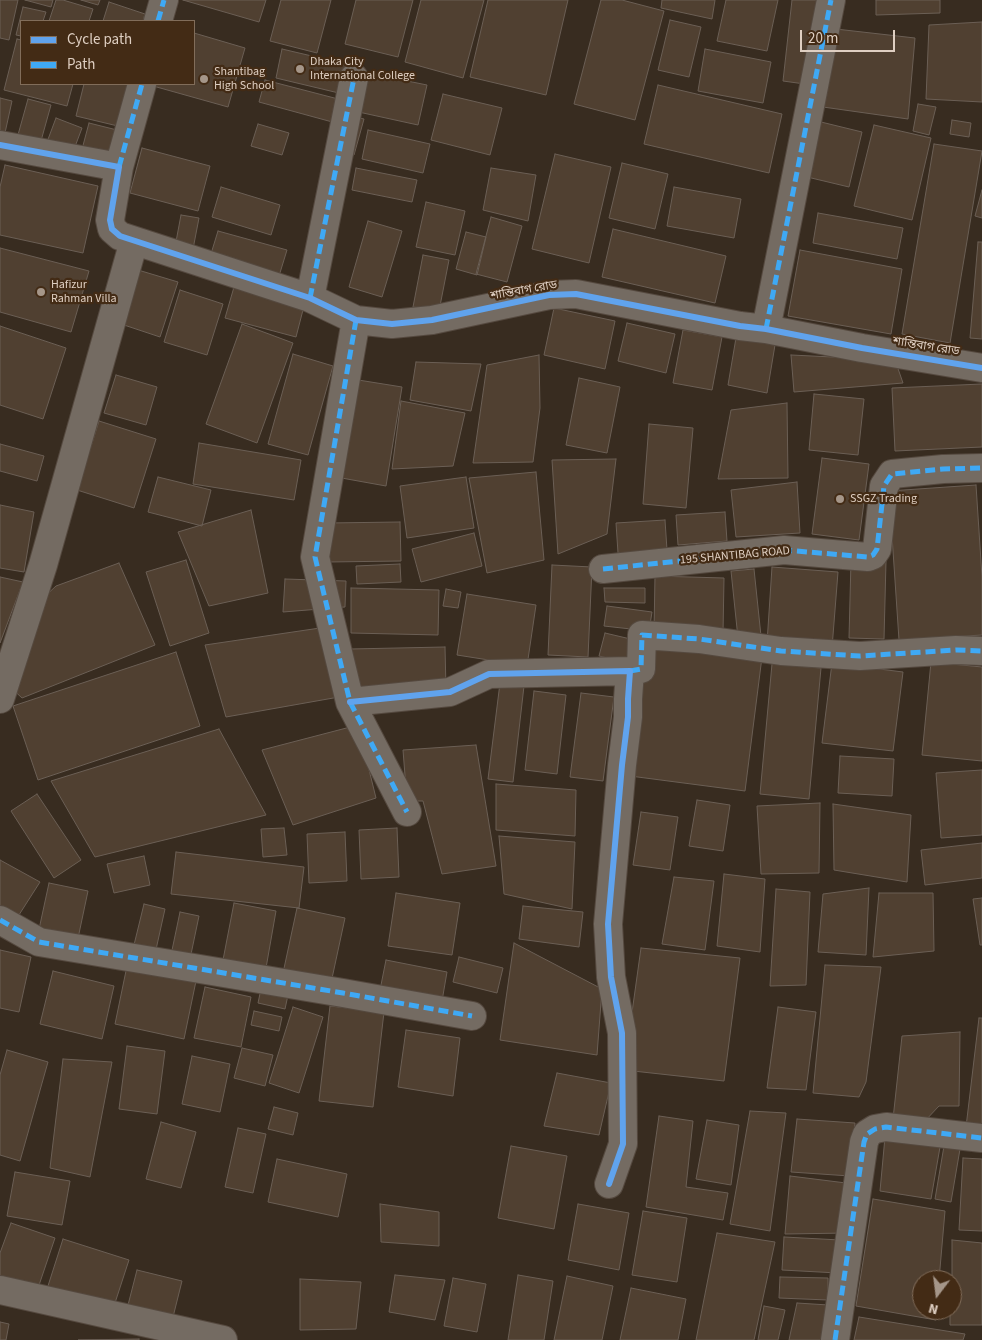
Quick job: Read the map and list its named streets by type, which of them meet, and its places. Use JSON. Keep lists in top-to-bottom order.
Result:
{
  "streets": {
    "street": ["শান্তিবাগ রোড", "195 SHANTIBAG ROAD"]
  },
  "places": [
    "Dhaka City International College",
    "Shantibag High School",
    "Hafizur Rahman Villa",
    "SSGZ Trading"
  ],
  "legend": ["Cycle path", "Path"],
  "scale_bar": "20 m",
  "north": "bottom"
}
